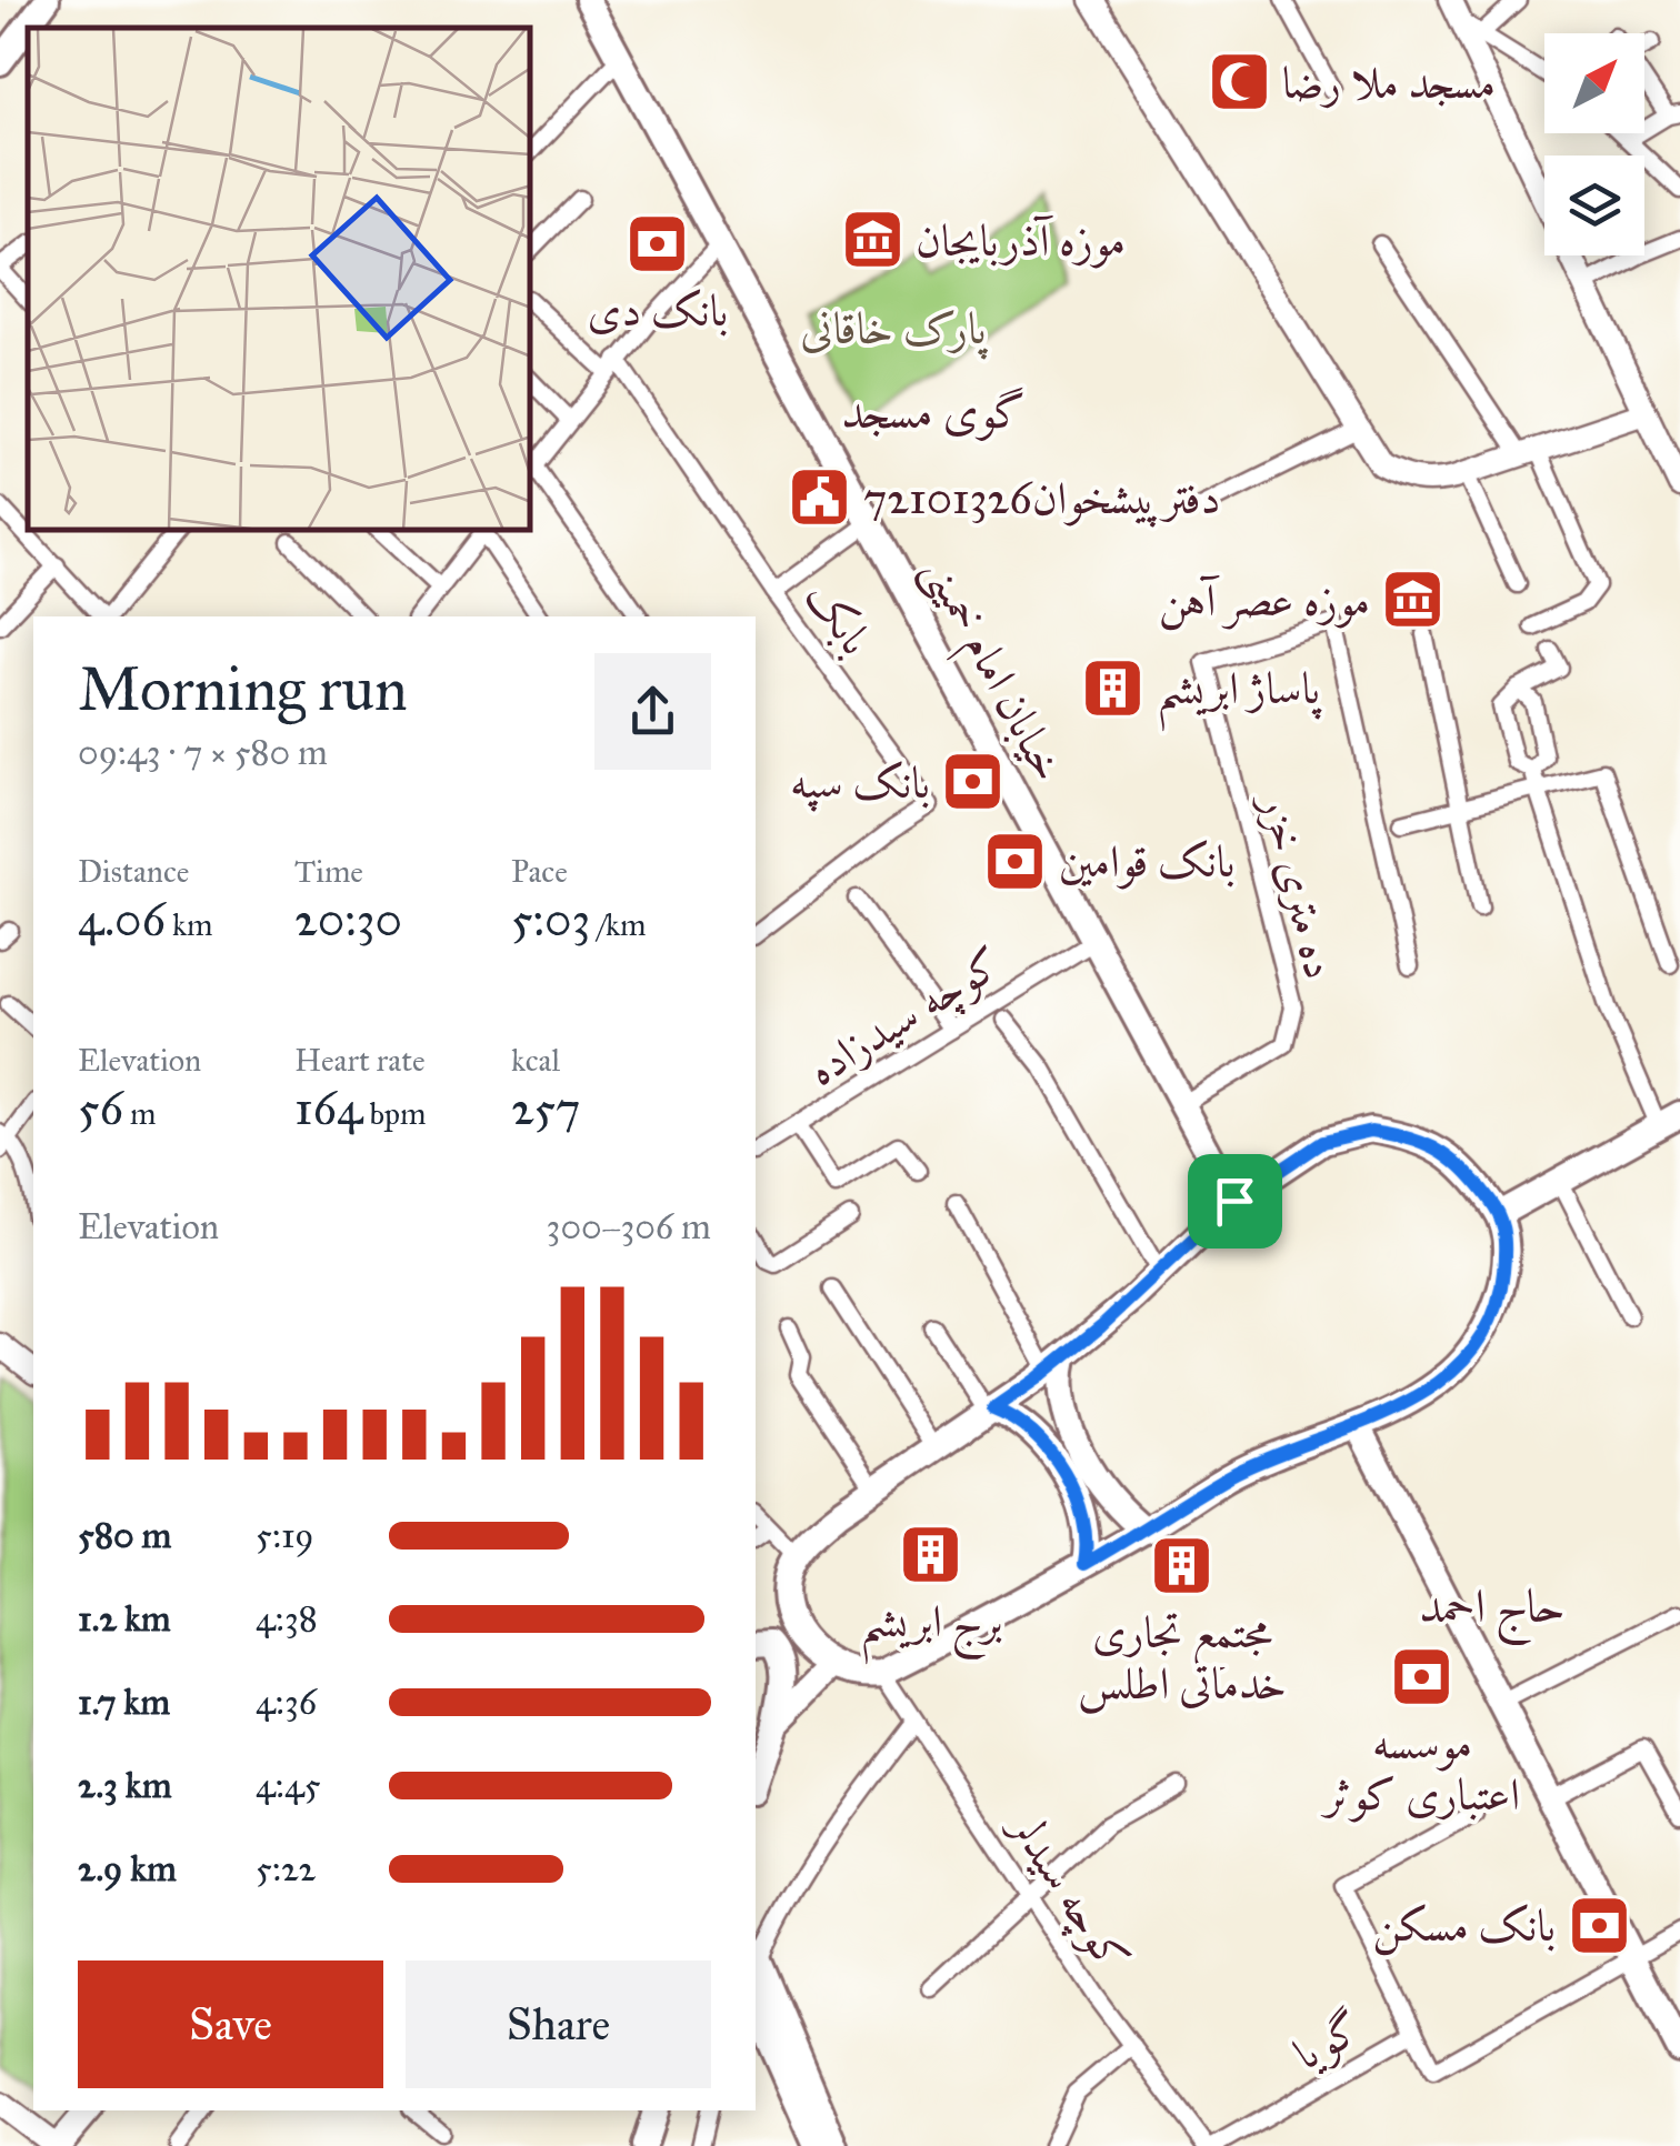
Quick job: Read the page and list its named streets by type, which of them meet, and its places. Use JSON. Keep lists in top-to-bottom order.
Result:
{
  "streets": {
    "main road": ["خیابان امام خمینی"],
    "street": [
      "بابک",
      "ده متری خزر",
      "کوچه سیدزاده",
      "کوچه سیدلر",
      "گویا"
    ]
  },
  "crossings": [
    ["خیابان امام خمینی", "ده متری خزر"],
    ["خیابان امام خمینی", "کوچه سیدزاده"],
    ["کوچه سیدلر", "گویا"]
  ],
  "districts": ["گوی مسجد", "حاج احمد"],
  "parks": ["پارک خاقانی"],
  "places": {
    "mosque": ["مسجد ملا رضا"],
    "museum": ["موزه آذربایجان", "موزه عصر آهن"],
    "bank": [
      "بانک دی",
      "بانک سپه",
      "بانک قوامین",
      "موسسه اعتباری کوثر",
      "بانک مسکن"
    ],
    "public building": ["دفترپیشخوان72101326"],
    "building": ["پاساژ ابریشم", "برج ابریشم", "مجتمع تجاری خدماتی اطلس"]
  },
  "north": "top right",
  "page": {
    "heading": ["Morning run", "09:43 · 7 × 580 m"],
    "stats": [
      ["Distance", "4.06 km"],
      ["Time", "20:30"],
      ["Pace", "5:03 /km"],
      ["Elevation", "56 m"],
      ["Heart rate", "164 bpm"],
      ["kcal", "257"]
    ],
    "chart": ["Elevation", "300–306 m"],
    "list": [
      {
        "name": "580 m",
        "note": "5:19"
      },
      {
        "name": "1.2 km",
        "note": "4:38"
      },
      {
        "name": "1.7 km",
        "note": "4:36"
      },
      {
        "name": "2.3 km",
        "note": "4:45"
      },
      {
        "name": "2.9 km",
        "note": "5:22"
      }
    ],
    "buttons": ["Save", "Share"]
  }
}
